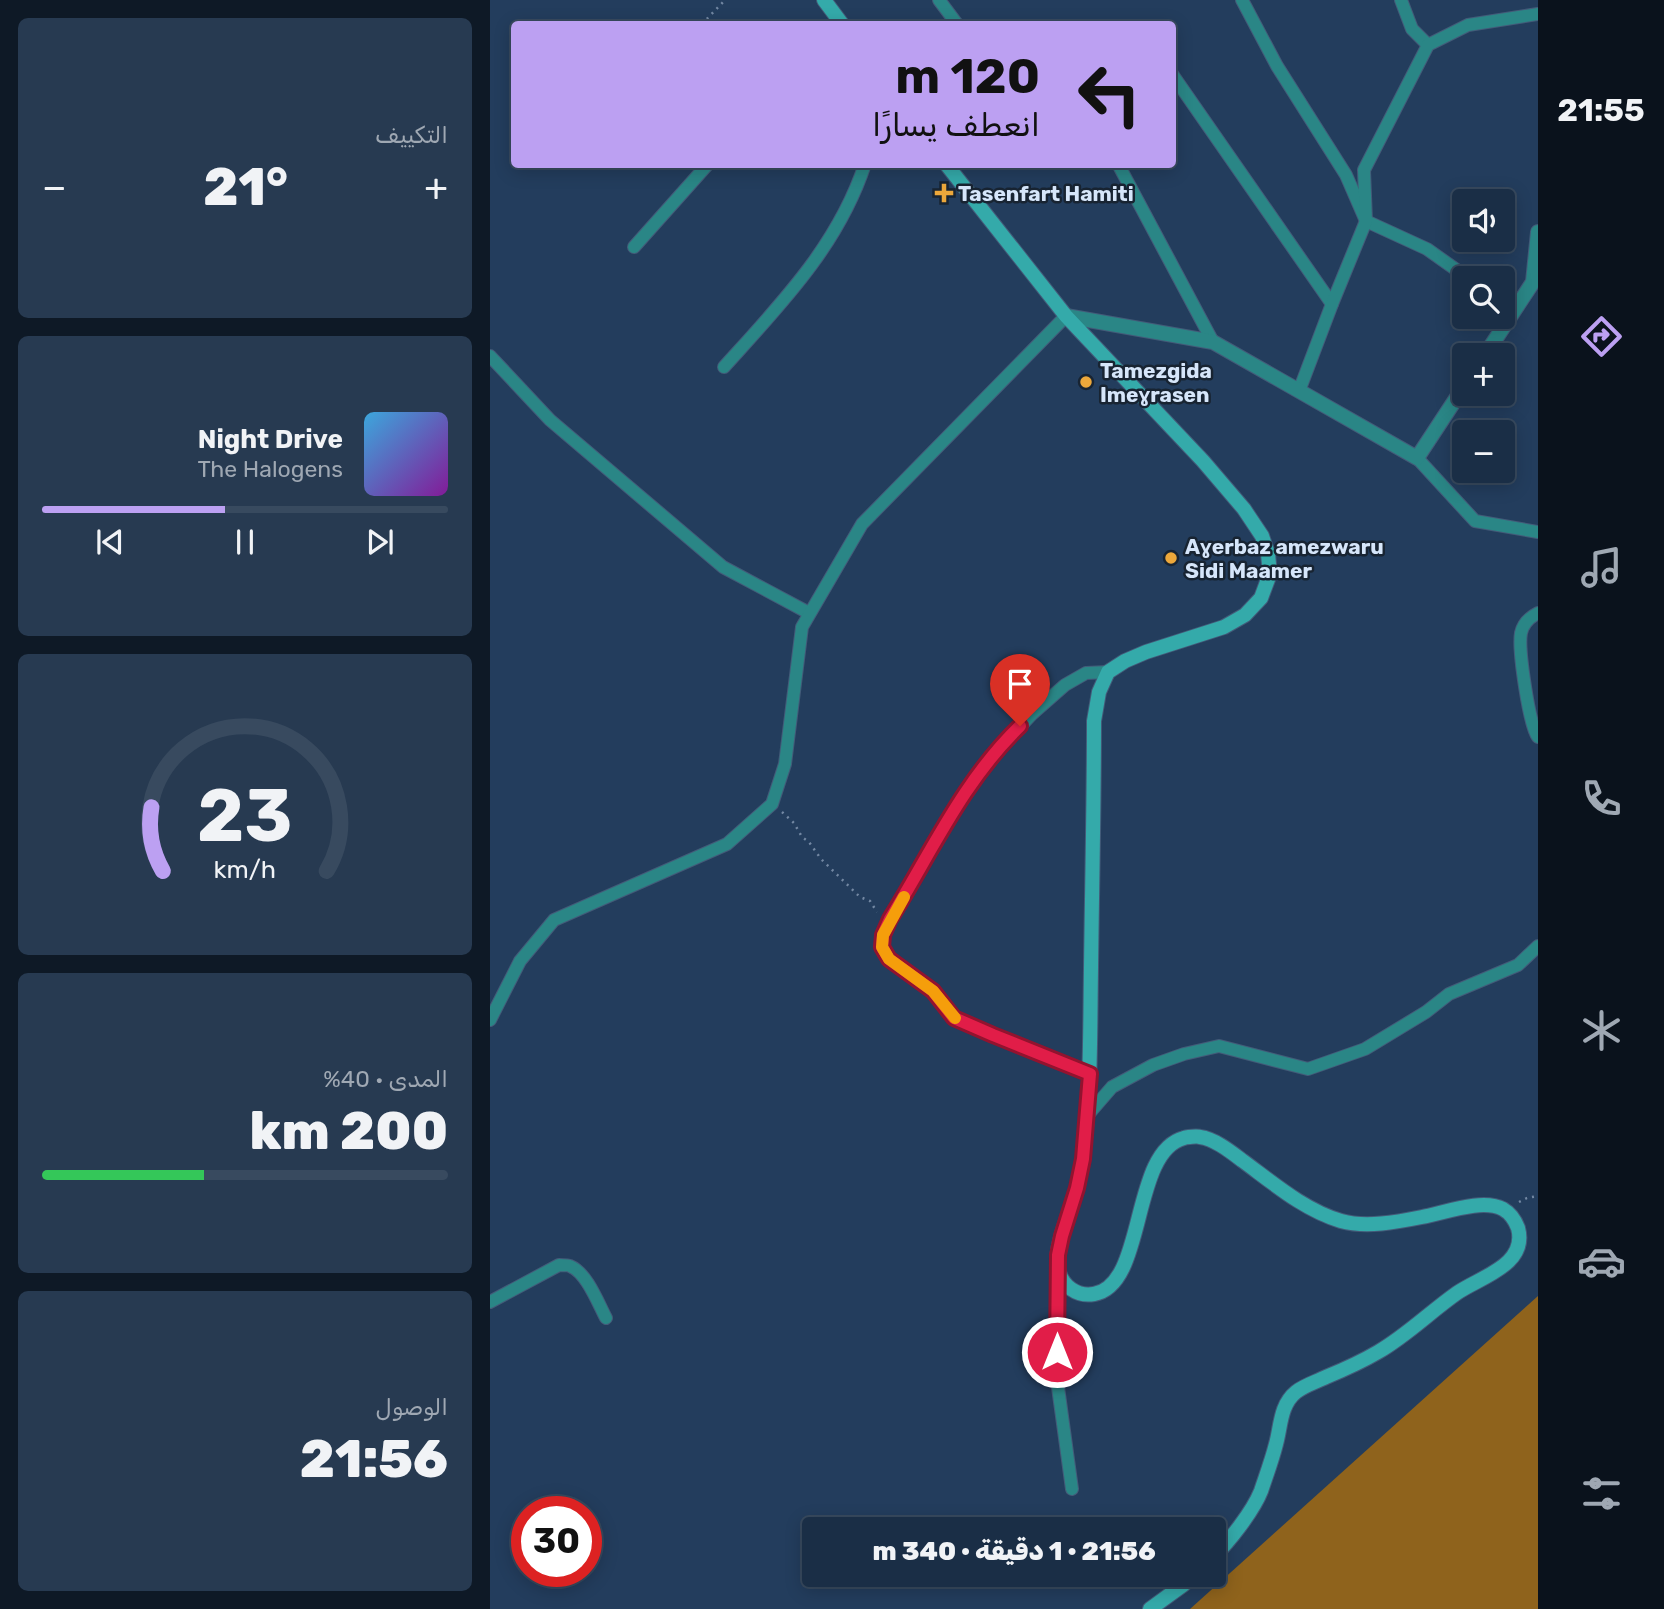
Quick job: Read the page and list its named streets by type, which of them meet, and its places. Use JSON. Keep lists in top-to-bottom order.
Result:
{
  "places": {
    "health": ["Tasenfart Hamiti"],
    "other": ["Tamezgida Imeɣrasen", "Aɣerbaz amezwaru Sidi Maamer"]
  },
  "page": {
    "tabs": "21:55",
    "tile": [
      "التكييف",
      ["المدى · 40%", "200 km"],
      ["الوصول", "21:56"]
    ],
    "turn": ["120 m", "انعطف يسارًا"],
    "heat": ["−", "21°", "+"],
    "map_buttons": ["+", "−"],
    "song": ["Night Drive", "The Halogens"],
    "limit": "30",
    "trip": "21:56 · 1 دقيقة · 340 m",
    "gauge": ["23", "km/h"]
  }
}
